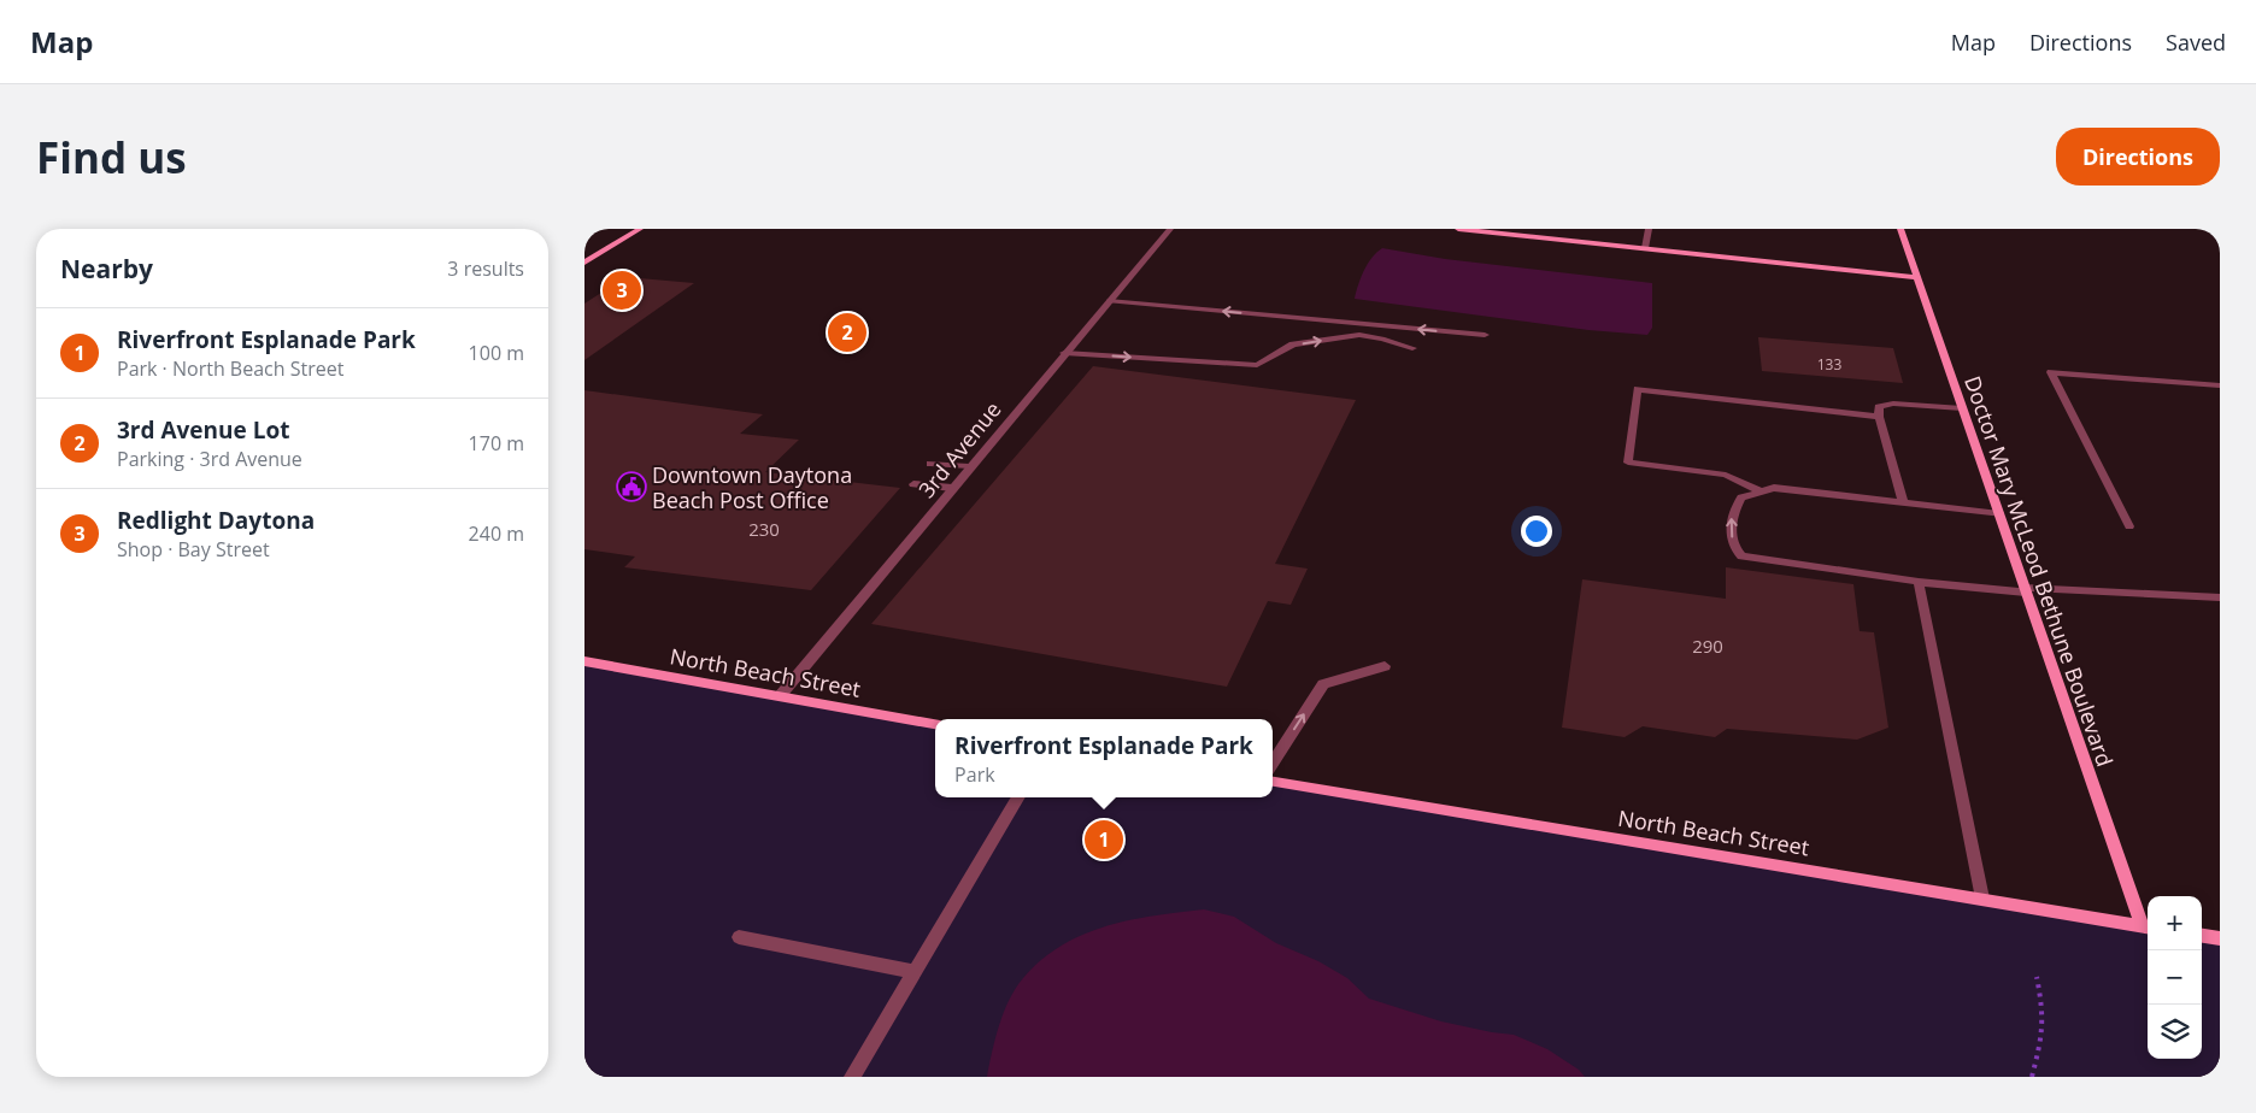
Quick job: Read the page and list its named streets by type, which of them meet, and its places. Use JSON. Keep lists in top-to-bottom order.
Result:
{
  "streets": {
    "street": ["3rd Avenue", "Doctor Mary McLeod Bethune Boulevard", "North Beach Street"]
  },
  "crossings": [
    ["3rd Avenue", "North Beach Street"],
    ["Doctor Mary McLeod Bethune Boulevard", "North Beach Street"]
  ],
  "places": {
    "public building": ["Downtown Daytona Beach Post Office"]
  },
  "house_numbers": ["133", "230", "290"],
  "page": {
    "header": "Map",
    "nav": ["Map", "Directions", "Saved"],
    "buttons": "Directions",
    "title": "Find us",
    "heading": ["Nearby", "3 results"],
    "pins": ["3", "2", "1"],
    "list": [
      {
        "mark": "1",
        "name": "Riverfront Esplanade Park",
        "note": "Park · North Beach Street",
        "value": "100 m"
      },
      {
        "mark": "2",
        "name": "3rd Avenue Lot",
        "note": "Parking · 3rd Avenue",
        "value": "170 m"
      },
      {
        "mark": "3",
        "name": "Redlight Daytona",
        "note": "Shop · Bay Street",
        "value": "240 m"
      }
    ],
    "popup": ["Riverfront Esplanade Park", "Park"],
    "map_buttons": ["+", "−"]
  }
}
